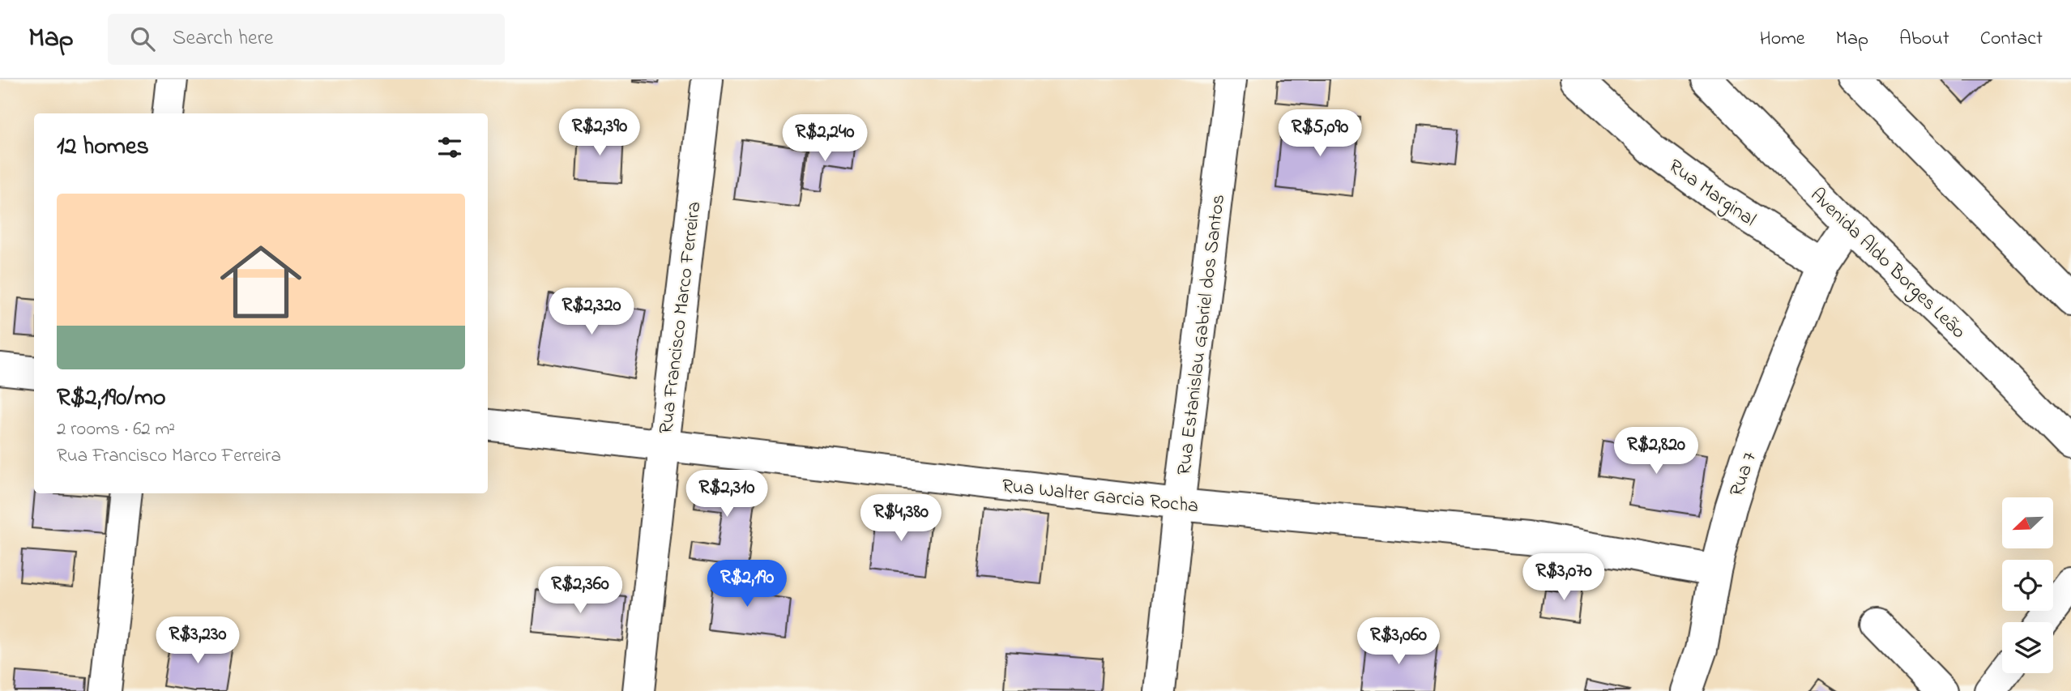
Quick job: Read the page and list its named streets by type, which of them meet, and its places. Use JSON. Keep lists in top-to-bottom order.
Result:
{
  "streets": {
    "street": [
      "Rua Marginal",
      "Avenida Aldo Borges Leão",
      "Rua Francisco Marco Ferreira",
      "Rua Estanislau Gabriel dos Santos",
      "Rua 7",
      "Rua Walter Garcia Rocha"
    ]
  },
  "crossings": [
    ["Rua Marginal", "Rua 7"],
    ["Rua Francisco Marco Ferreira", "Rua Walter Garcia Rocha"],
    ["Rua Estanislau Gabriel dos Santos", "Rua Walter Garcia Rocha"],
    ["Rua 7", "Rua Walter Garcia Rocha"]
  ],
  "north": "bottom left",
  "page": {
    "header": "Map",
    "search": "Search here",
    "nav": [
      "Home",
      "Map",
      "About",
      "Contact"
    ],
    "price": [
      "R$2,390",
      "R$5,090",
      "R$2,240",
      "R$2,320",
      "R$2,820",
      "R$2,310",
      "R$4,380",
      "R$3,070",
      "R$2,190",
      "R$2,360",
      "R$3,230",
      "R$3,060"
    ],
    "heading": "12 homes",
    "list": [
      {
        "name": "R$2,190/mo",
        "note": "2 rooms · 62 m² · Rua Francisco Marco Ferreira"
      }
    ]
  }
}
